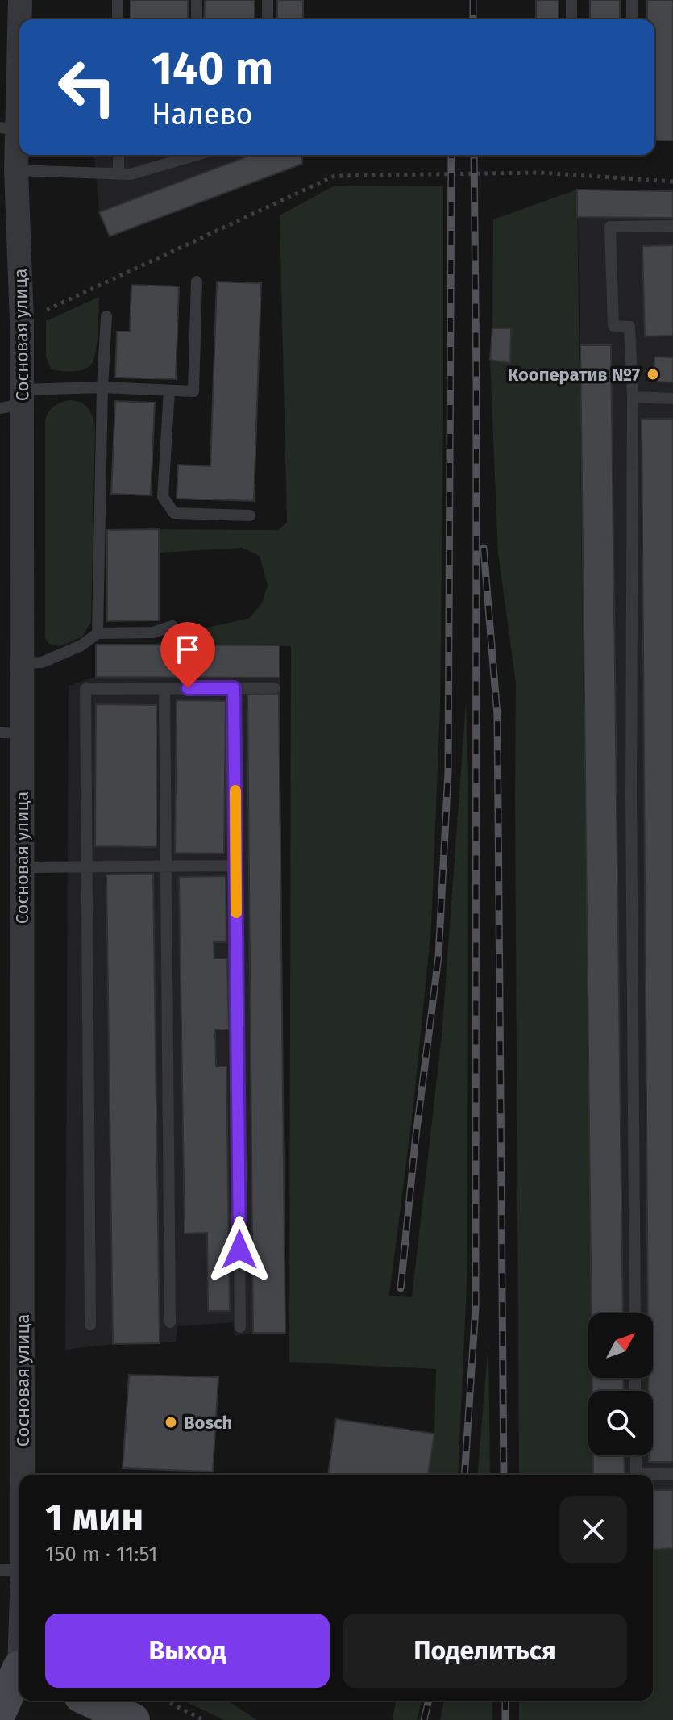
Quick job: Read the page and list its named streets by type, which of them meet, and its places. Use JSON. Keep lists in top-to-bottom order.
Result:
{
  "streets": {
    "street": ["Сосновая улица"]
  },
  "places": ["Кооператив №7", "Bosch"],
  "north": "top right",
  "page": {
    "turn": ["140 m", "Налево"],
    "heading": ["1 мин", "150 m · 11:51"],
    "buttons": ["Выход", "Поделиться"]
  }
}
